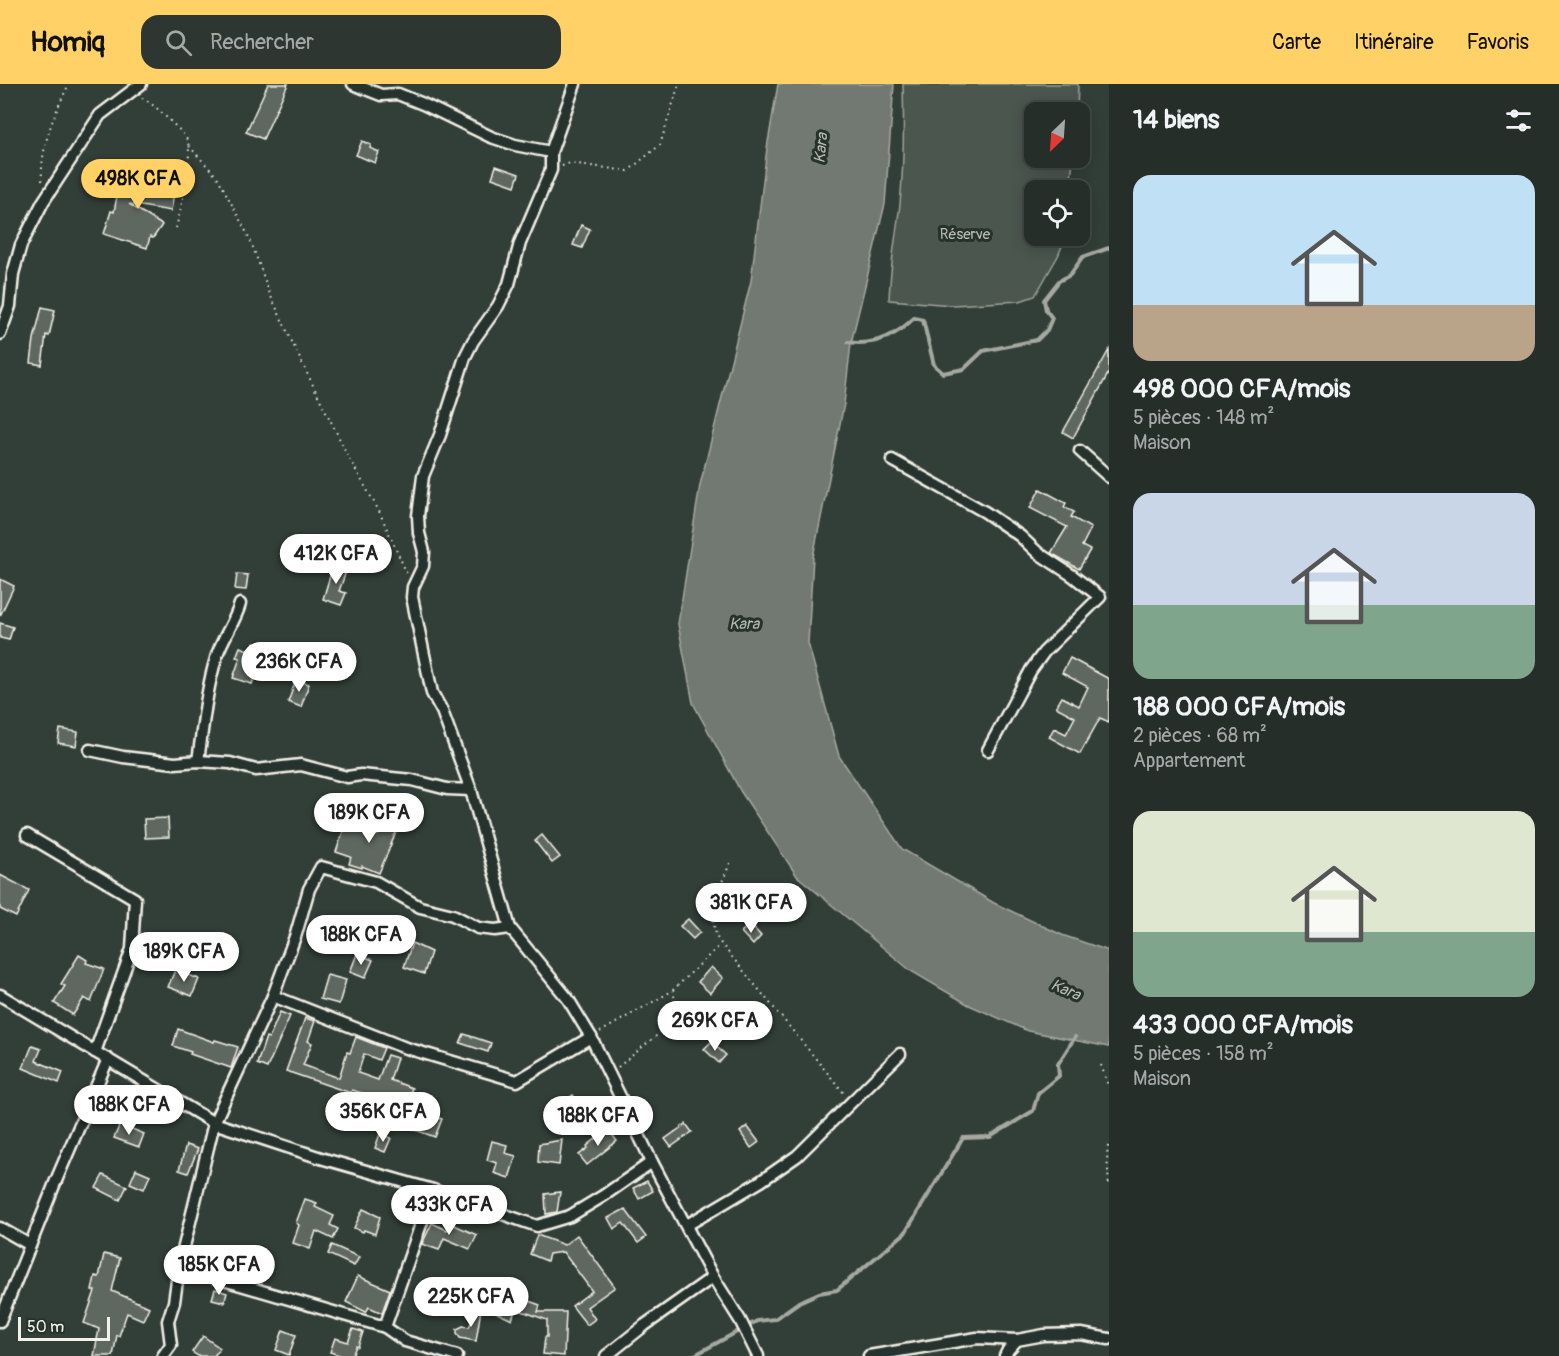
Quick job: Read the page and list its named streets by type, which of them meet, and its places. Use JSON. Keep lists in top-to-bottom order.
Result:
{
  "water": ["Kara"],
  "parks": ["Réserve"],
  "scale_bar": "50 m",
  "north": "bottom left",
  "page": {
    "header": "Homiq",
    "search": "Rechercher",
    "nav": ["Carte", "Itinéraire", "Favoris"],
    "heading": "14 biens",
    "list": [
      {
        "name": "498 000 CFA/mois",
        "note": "5 pièces · 148 m² · Maison"
      },
      {
        "name": "188 000 CFA/mois",
        "note": "2 pièces · 68 m² · Appartement"
      },
      {
        "name": "433 000 CFA/mois",
        "note": "5 pièces · 158 m² · Maison"
      }
    ],
    "price": [
      "498K CFA",
      "412K CFA",
      "236K CFA",
      "189K CFA",
      "381K CFA",
      "188K CFA",
      "189K CFA",
      "269K CFA",
      "188K CFA",
      "356K CFA",
      "188K CFA",
      "433K CFA",
      "185K CFA",
      "225K CFA"
    ],
    "scale": "50 m"
  }
}
